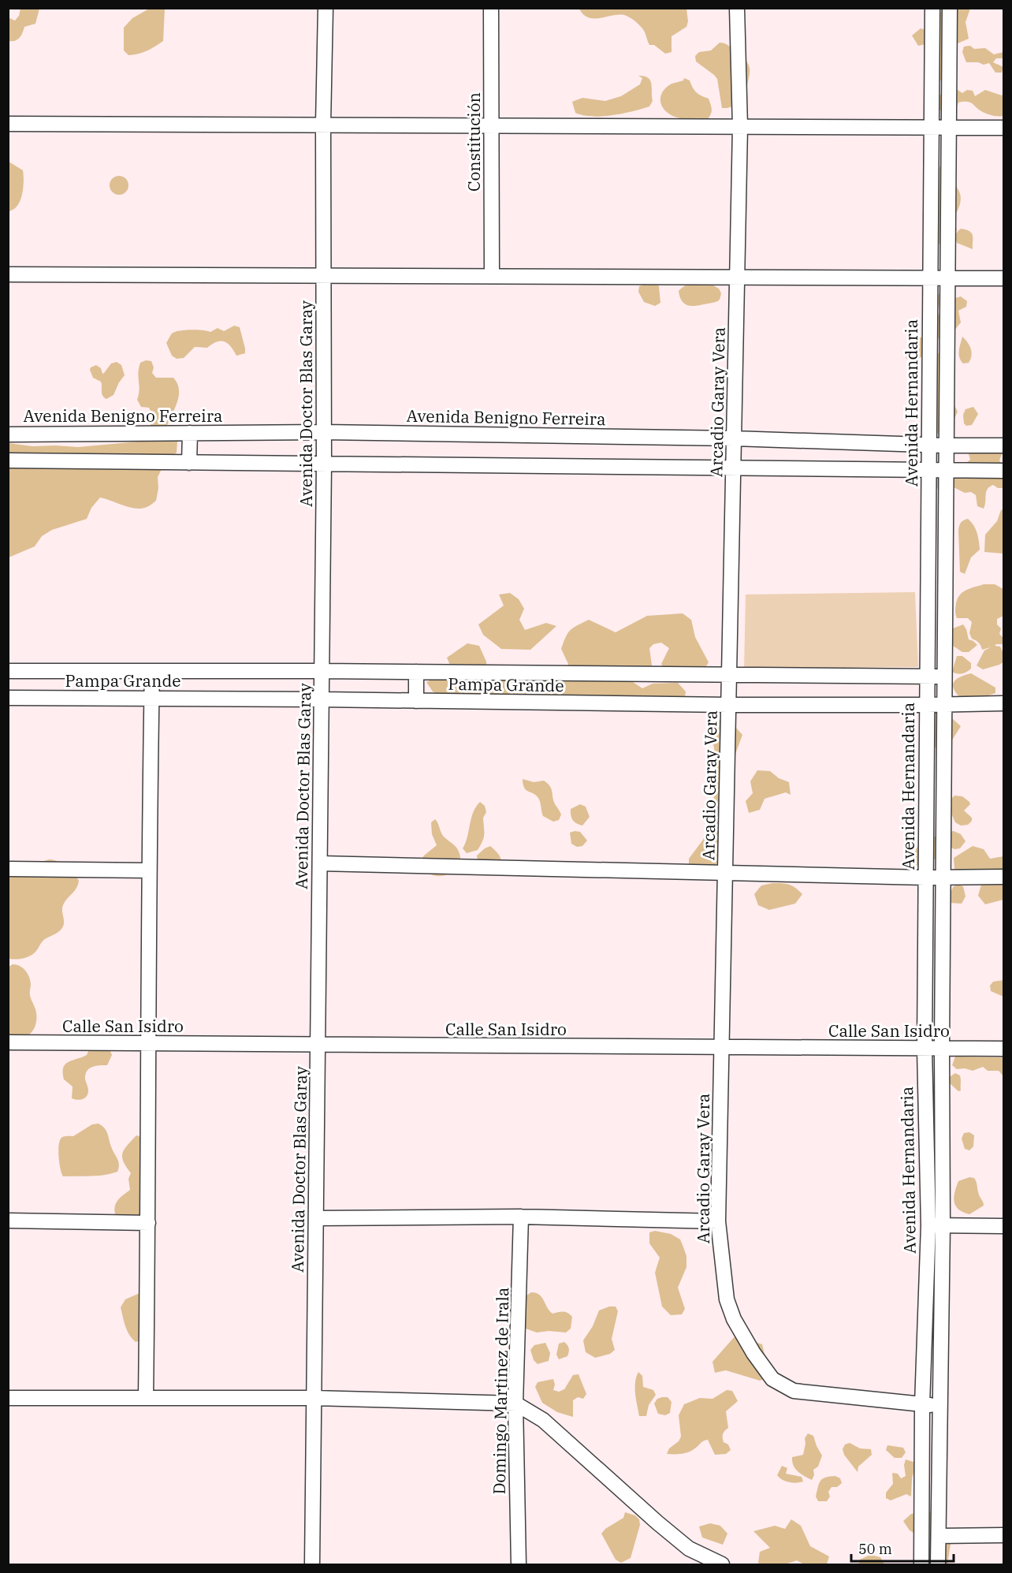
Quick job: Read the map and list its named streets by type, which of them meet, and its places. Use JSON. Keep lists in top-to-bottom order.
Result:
{
  "streets": {
    "street": [
      "Constitución",
      "Arcadio Garay Vera",
      "Avenida Hernandaria",
      "Avenida Doctor Blas Garay",
      "Avenida Benigno Ferreira",
      "Pampa Grande",
      "Calle San Isidro",
      "Domingo Martinez de Irala"
    ]
  },
  "crossings": [
    ["Arcadio Garay Vera", "Avenida Hernandaria"],
    ["Arcadio Garay Vera", "Avenida Benigno Ferreira"],
    ["Arcadio Garay Vera", "Pampa Grande"],
    ["Arcadio Garay Vera", "Calle San Isidro"],
    ["Avenida Hernandaria", "Avenida Benigno Ferreira"],
    ["Avenida Hernandaria", "Pampa Grande"],
    ["Avenida Hernandaria", "Calle San Isidro"],
    ["Avenida Doctor Blas Garay", "Avenida Benigno Ferreira"],
    ["Avenida Doctor Blas Garay", "Pampa Grande"],
    ["Avenida Doctor Blas Garay", "Calle San Isidro"]
  ],
  "scale_bar": "50 m"
}
